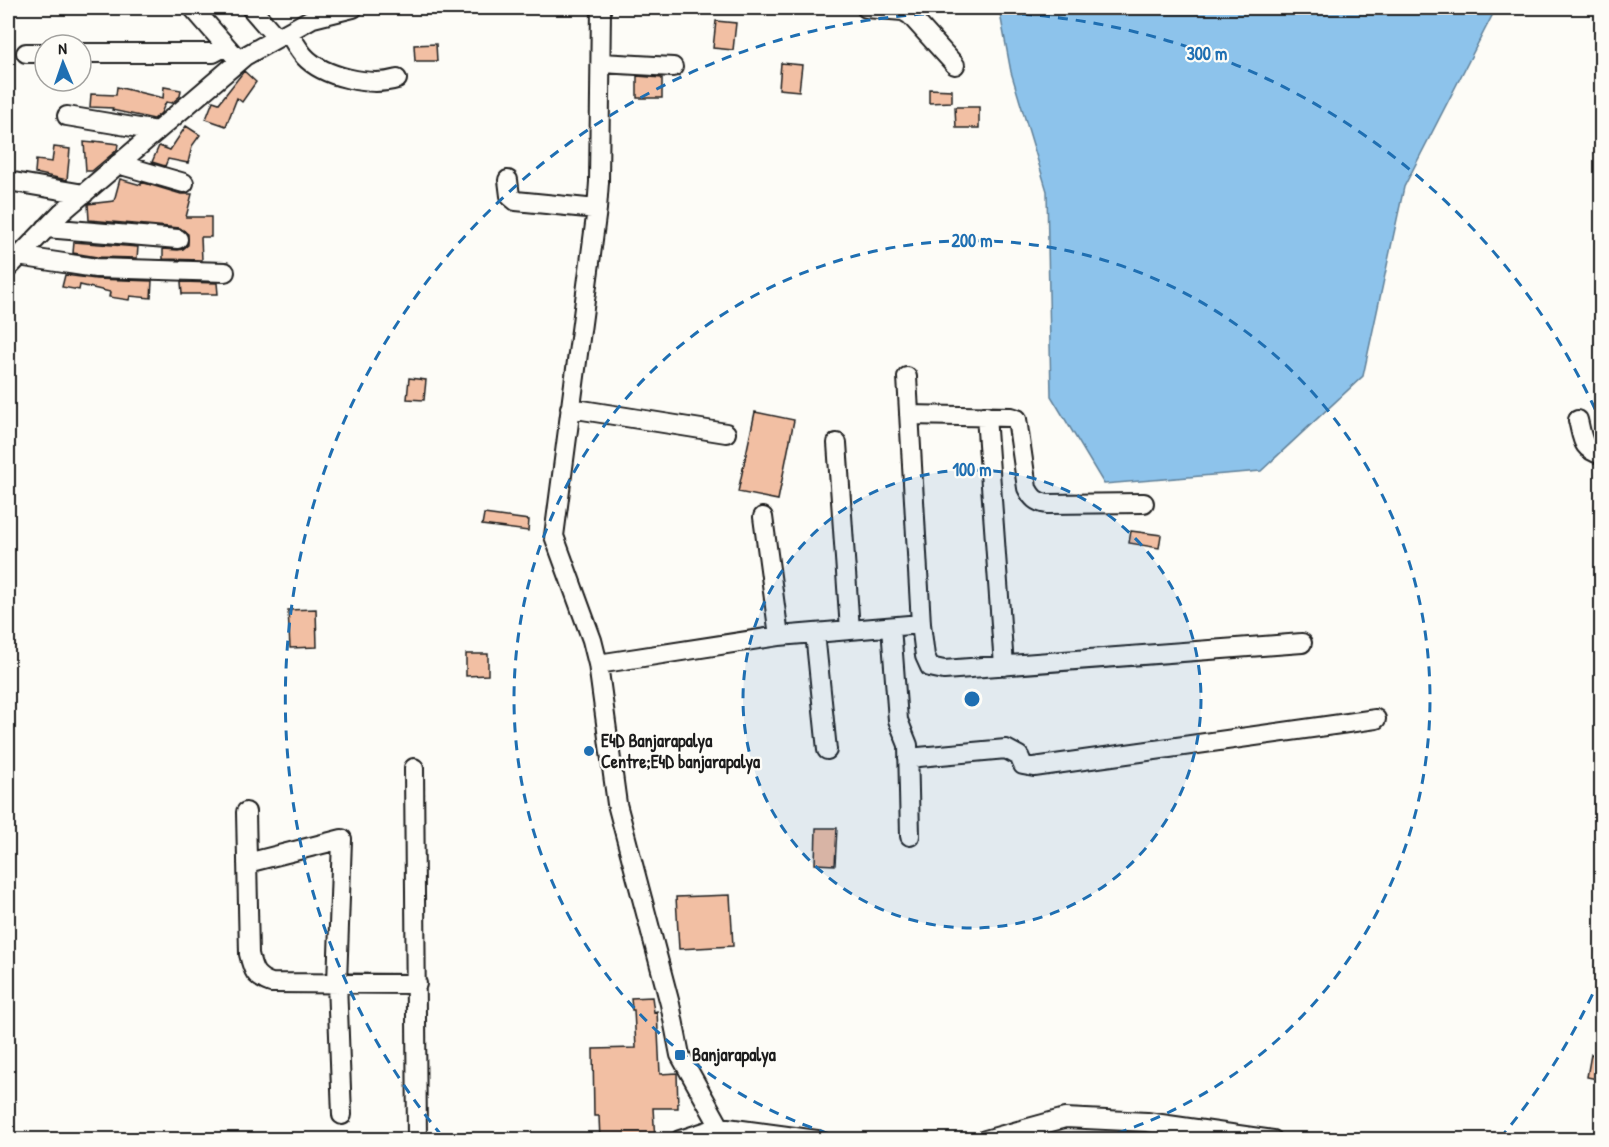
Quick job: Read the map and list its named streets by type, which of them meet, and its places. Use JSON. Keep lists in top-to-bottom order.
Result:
{
  "places": {
    "other": ["E4D Banjarapalya Centre;E4D banjarapalya"],
    "transit": ["Banjarapalya"]
  },
  "north": "top",
  "rings": ["300 m", "200 m", "100 m"]
}
